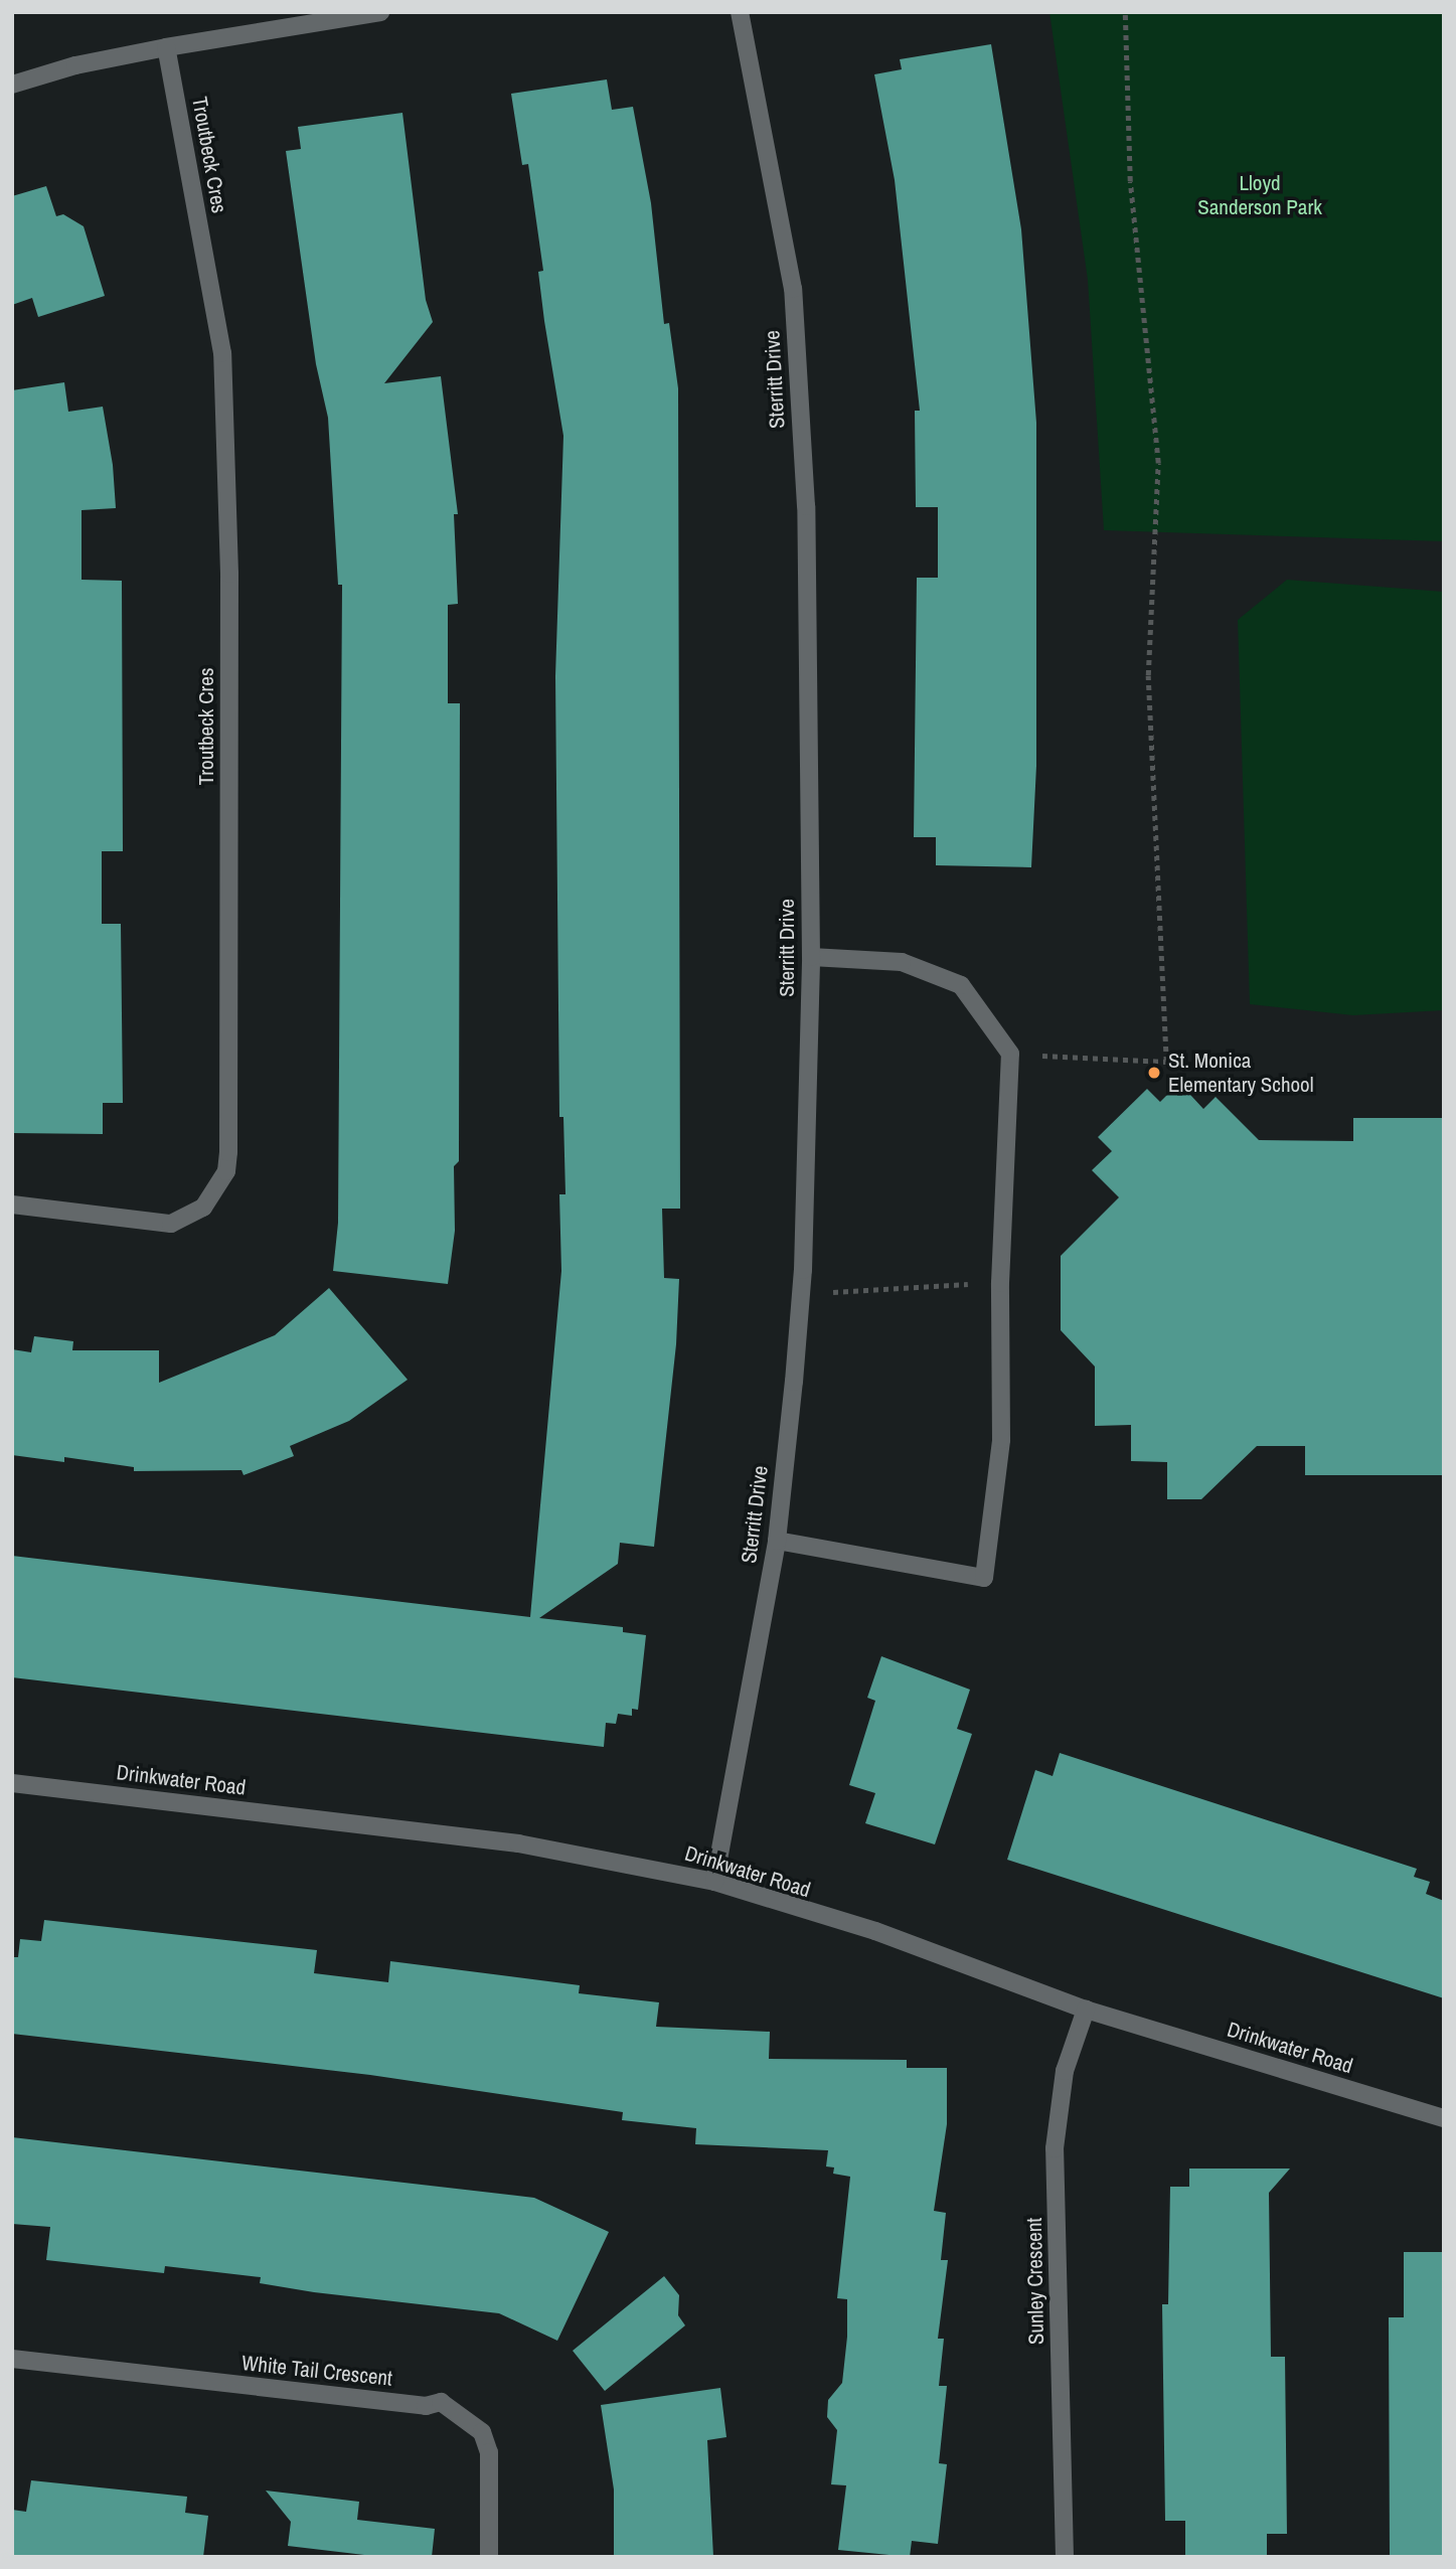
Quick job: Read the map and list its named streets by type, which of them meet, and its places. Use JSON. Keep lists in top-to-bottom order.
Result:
{
  "streets": {
    "street": [
      "Troutbeck Cres",
      "Sterritt Drive",
      "Drinkwater Road",
      "Sunley Crescent",
      "White Tail Crescent"
    ]
  },
  "crossings": [
    ["Sterritt Drive", "Drinkwater Road"],
    ["Drinkwater Road", "Sunley Crescent"]
  ],
  "parks": ["Lloyd Sanderson Park"],
  "places": ["St. Monica Elementary School"]
}
